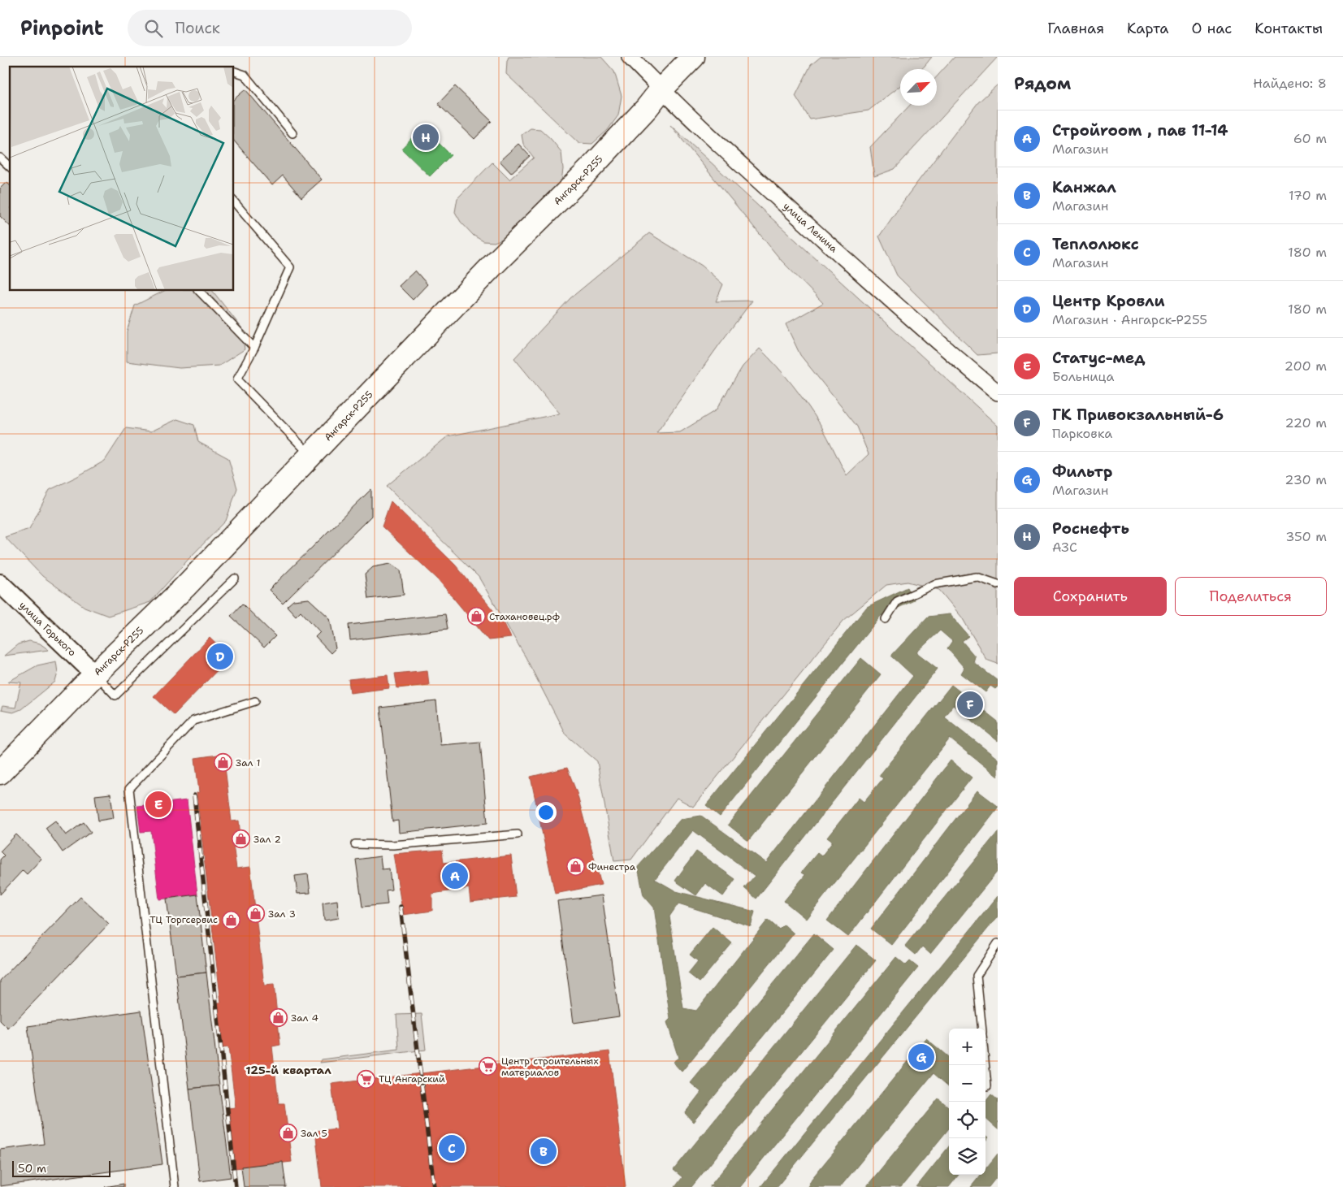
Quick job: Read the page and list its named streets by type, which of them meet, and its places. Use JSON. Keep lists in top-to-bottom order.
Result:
{
  "streets": {
    "main road": ["Ангарск-Р255"],
    "street": ["улица Ленина", "улица Горького"]
  },
  "crossings": [
    ["Ангарск-Р255", "улица Ленина"],
    ["Ангарск-Р255", "улица Горького"]
  ],
  "districts": ["125-й квартал"],
  "places": {
    "shop": [
      "Стахановец.рф",
      "Зал 1",
      "Зал 2",
      "Финестра",
      "Зал 3",
      "ТЦ Торгсервис",
      "Зал 4",
      "Зал 5"
    ],
    "supermarket": ["Центр строительных материалов", "ТЦ Ангарский"]
  },
  "scale_bar": "50 m",
  "north": "top right",
  "page": {
    "header": "Pinpoint",
    "search": "Поиск",
    "nav": [
      "Главная",
      "Карта",
      "О нас",
      "Контакты"
    ],
    "heading": ["Рядом", "Найдено: 8"],
    "list": [
      {
        "mark": "A",
        "name": "Стройroom , пав 11-14",
        "note": "Магазин",
        "value": "60 m"
      },
      {
        "mark": "B",
        "name": "Канжал",
        "note": "Магазин",
        "value": "170 m"
      },
      {
        "mark": "C",
        "name": "Теплолюкс",
        "note": "Магазин",
        "value": "180 m"
      },
      {
        "mark": "D",
        "name": "Центр Кровли",
        "note": "Магазин · Ангарск-Р255",
        "value": "180 m"
      },
      {
        "mark": "E",
        "name": "Статус-мед",
        "note": "Больница",
        "value": "200 m"
      },
      {
        "mark": "F",
        "name": "ГК Привокзальный-6",
        "note": "Парковка",
        "value": "220 m"
      },
      {
        "mark": "G",
        "name": "Фильтр",
        "note": "Магазин",
        "value": "230 m"
      },
      {
        "mark": "H",
        "name": "Роснефть",
        "note": "АЗС",
        "value": "350 m"
      }
    ],
    "pins": [
      "H",
      "D",
      "F",
      "E",
      "A",
      "G",
      "C",
      "B"
    ],
    "buttons": ["Сохранить", "Поделиться"],
    "map_buttons": ["+", "−"],
    "scale": "50 m"
  }
}
